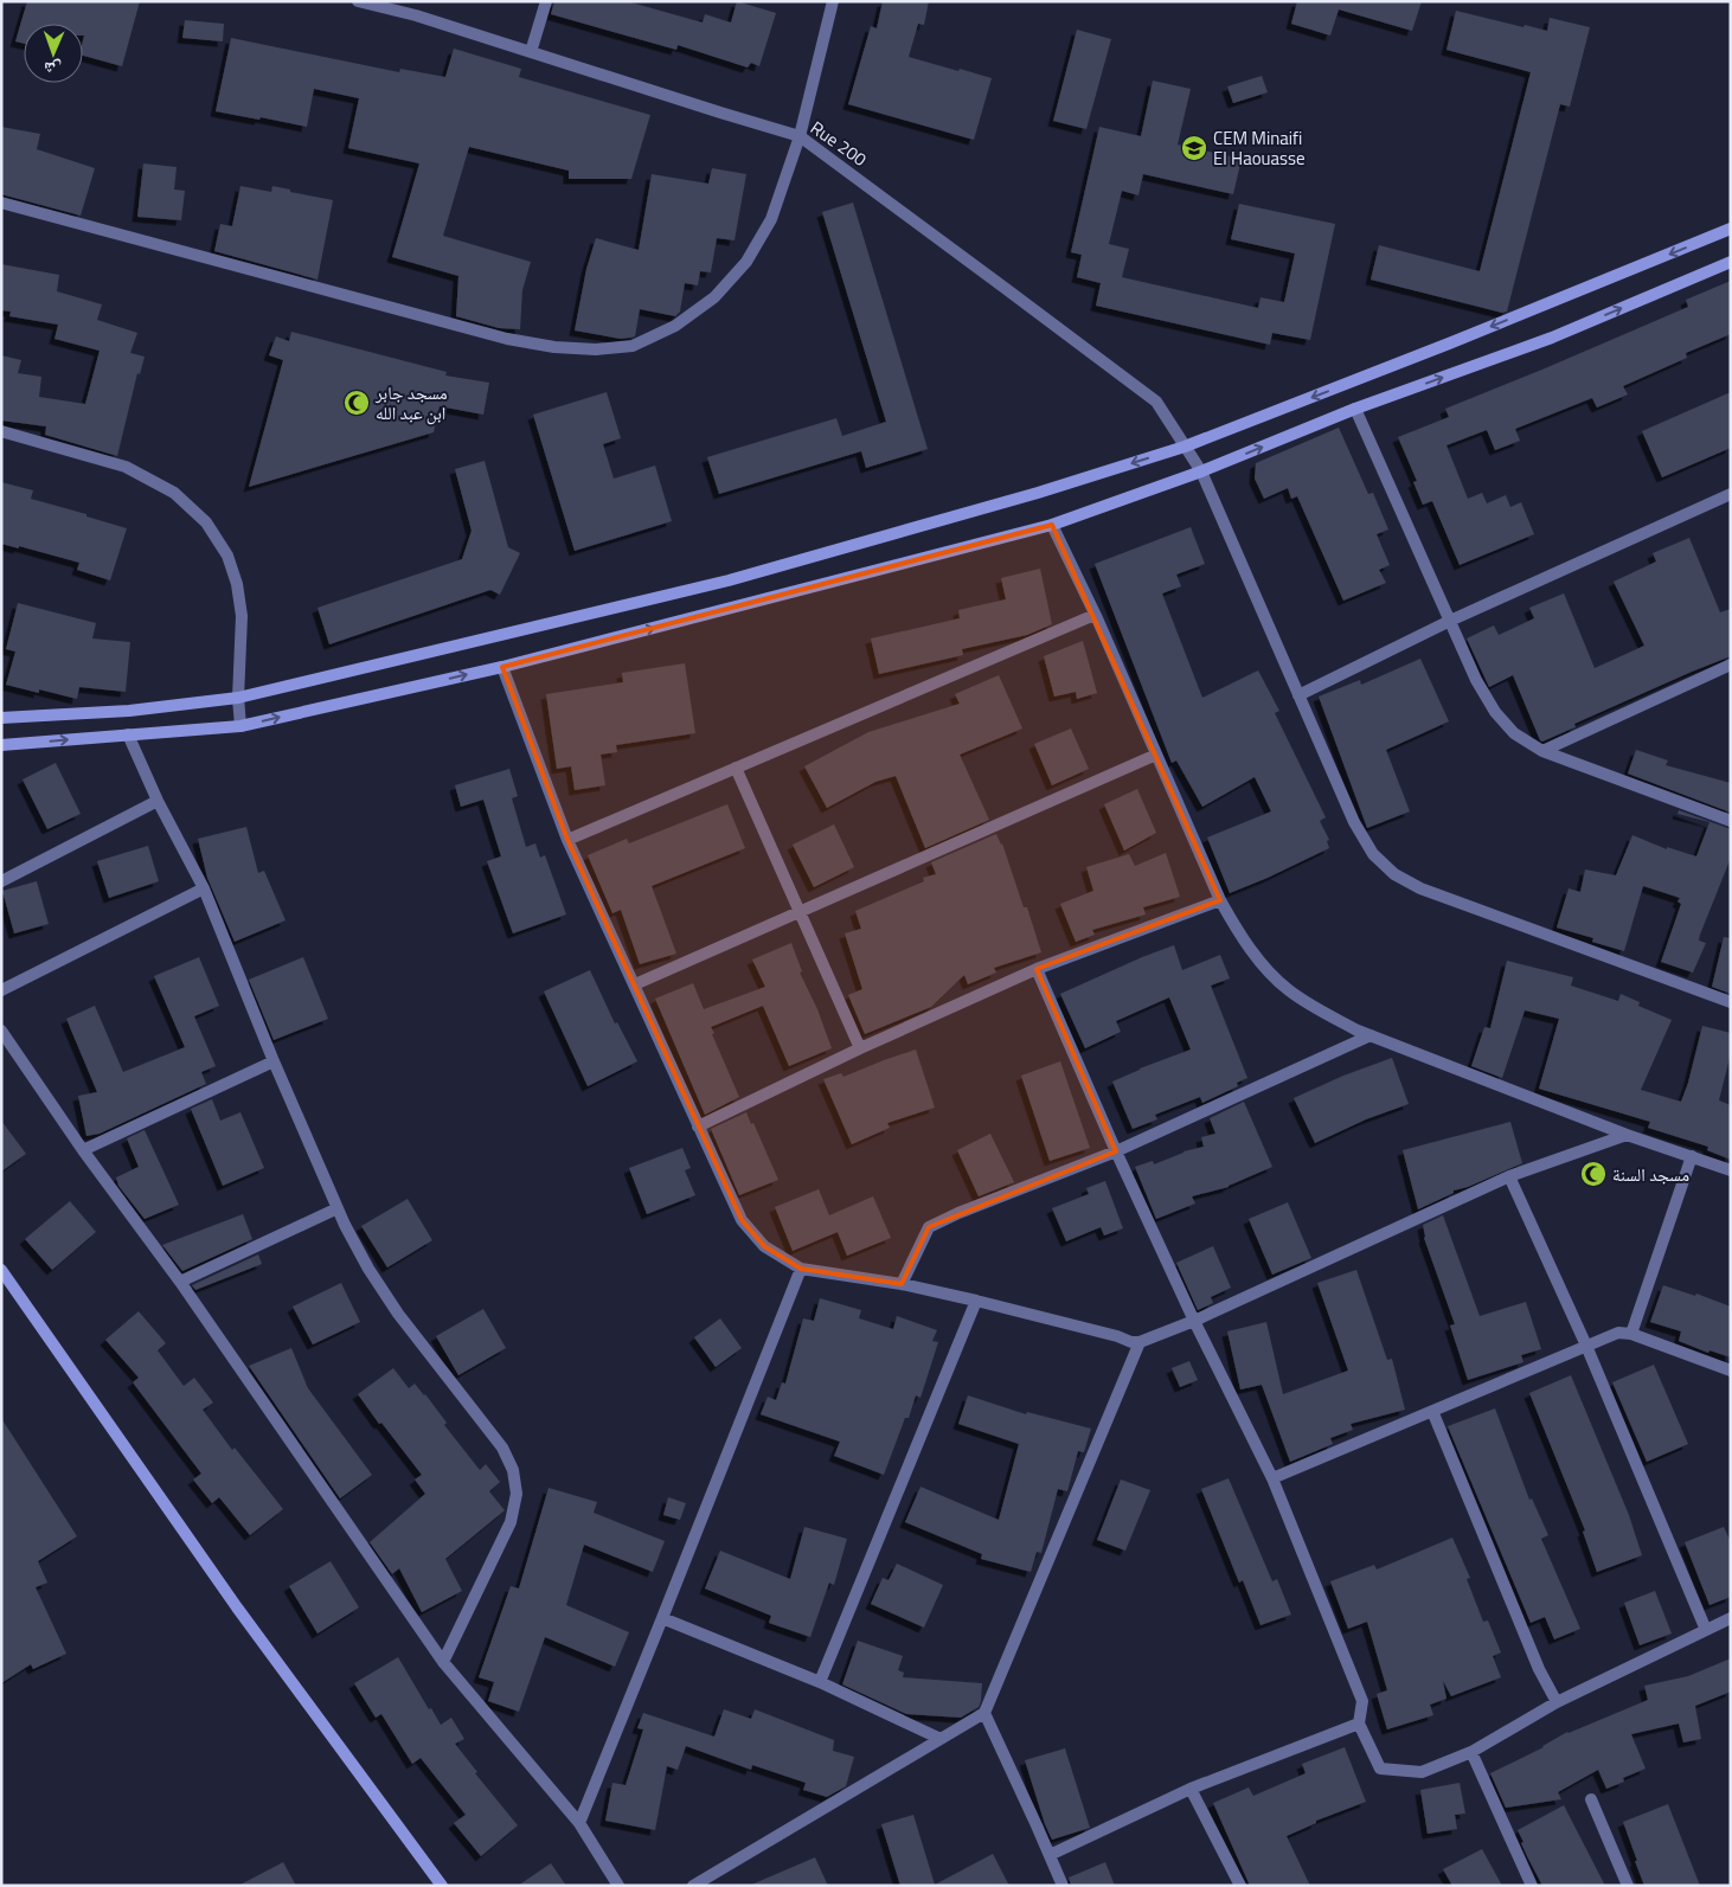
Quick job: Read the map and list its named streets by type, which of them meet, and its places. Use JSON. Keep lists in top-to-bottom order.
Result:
{
  "streets": {
    "street": ["Rue 200"]
  },
  "places": {
    "school or university": ["CEM Minaifi El Haouasse"],
    "mosque": ["مسجد جابر ابن عبد الله", "مسجد السنة"]
  },
  "north": "bottom"
}
